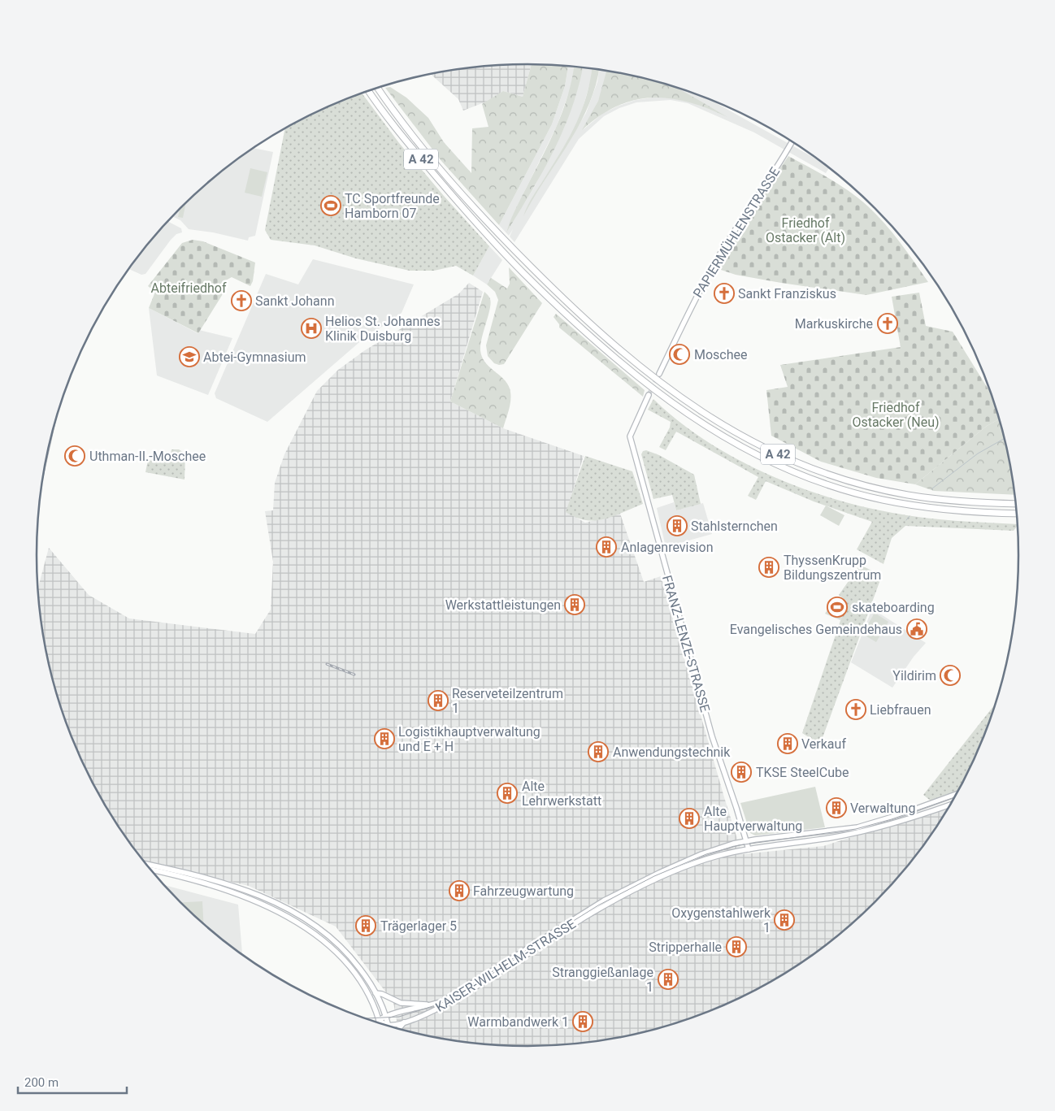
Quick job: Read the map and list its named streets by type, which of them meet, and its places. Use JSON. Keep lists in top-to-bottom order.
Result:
{
  "streets": {
    "highway": ["A 42"],
    "main road": ["PAPIERMÜHLENSTRASSE", "FRANZ-LENZE-STRASSE", "KAISER-WILHELM-STRASSE"]
  },
  "crossings": [
    ["FRANZ-LENZE-STRASSE", "KAISER-WILHELM-STRASSE"]
  ],
  "parks": ["Friedhof Ostacker (Alt)", "Abteifriedhof", "Friedhof Ostacker (Neu)"],
  "places": {
    "sports": ["TC Sportfreunde Hamborn 07", "skateboarding"],
    "church": [
      "Sankt Franziskus",
      "Sankt Johann",
      "Markuskirche",
      "Liebfrauen"
    ],
    "hospital": ["Helios St. Johannes Klinik Duisburg"],
    "mosque": ["Moschee", "Uthman-II.-Moschee", "Yildirim"],
    "school or university": ["Abtei-Gymnasium"],
    "building": [
      "Stahlsternchen",
      "Anlagenrevision",
      "ThyssenKrupp Bildungszentrum",
      "Werkstattleistungen",
      "Reserveteilzentrum 1",
      "Logistikhauptverwaltung und E + H",
      "Verkauf",
      "Anwendungstechnik",
      "TKSE SteelCube",
      "Alte Lehrwerkstatt",
      "Verwaltung",
      "Alte Hauptverwaltung",
      "Fahrzeugwartung",
      "Oxygenstahlwerk 1",
      "Trägerlager 5",
      "Stripperhalle",
      "Stranggießanlage 1",
      "Warmbandwerk 1"
    ],
    "public building": ["Evangelisches Gemeindehaus"]
  },
  "scale_bar": "200 m"
}
